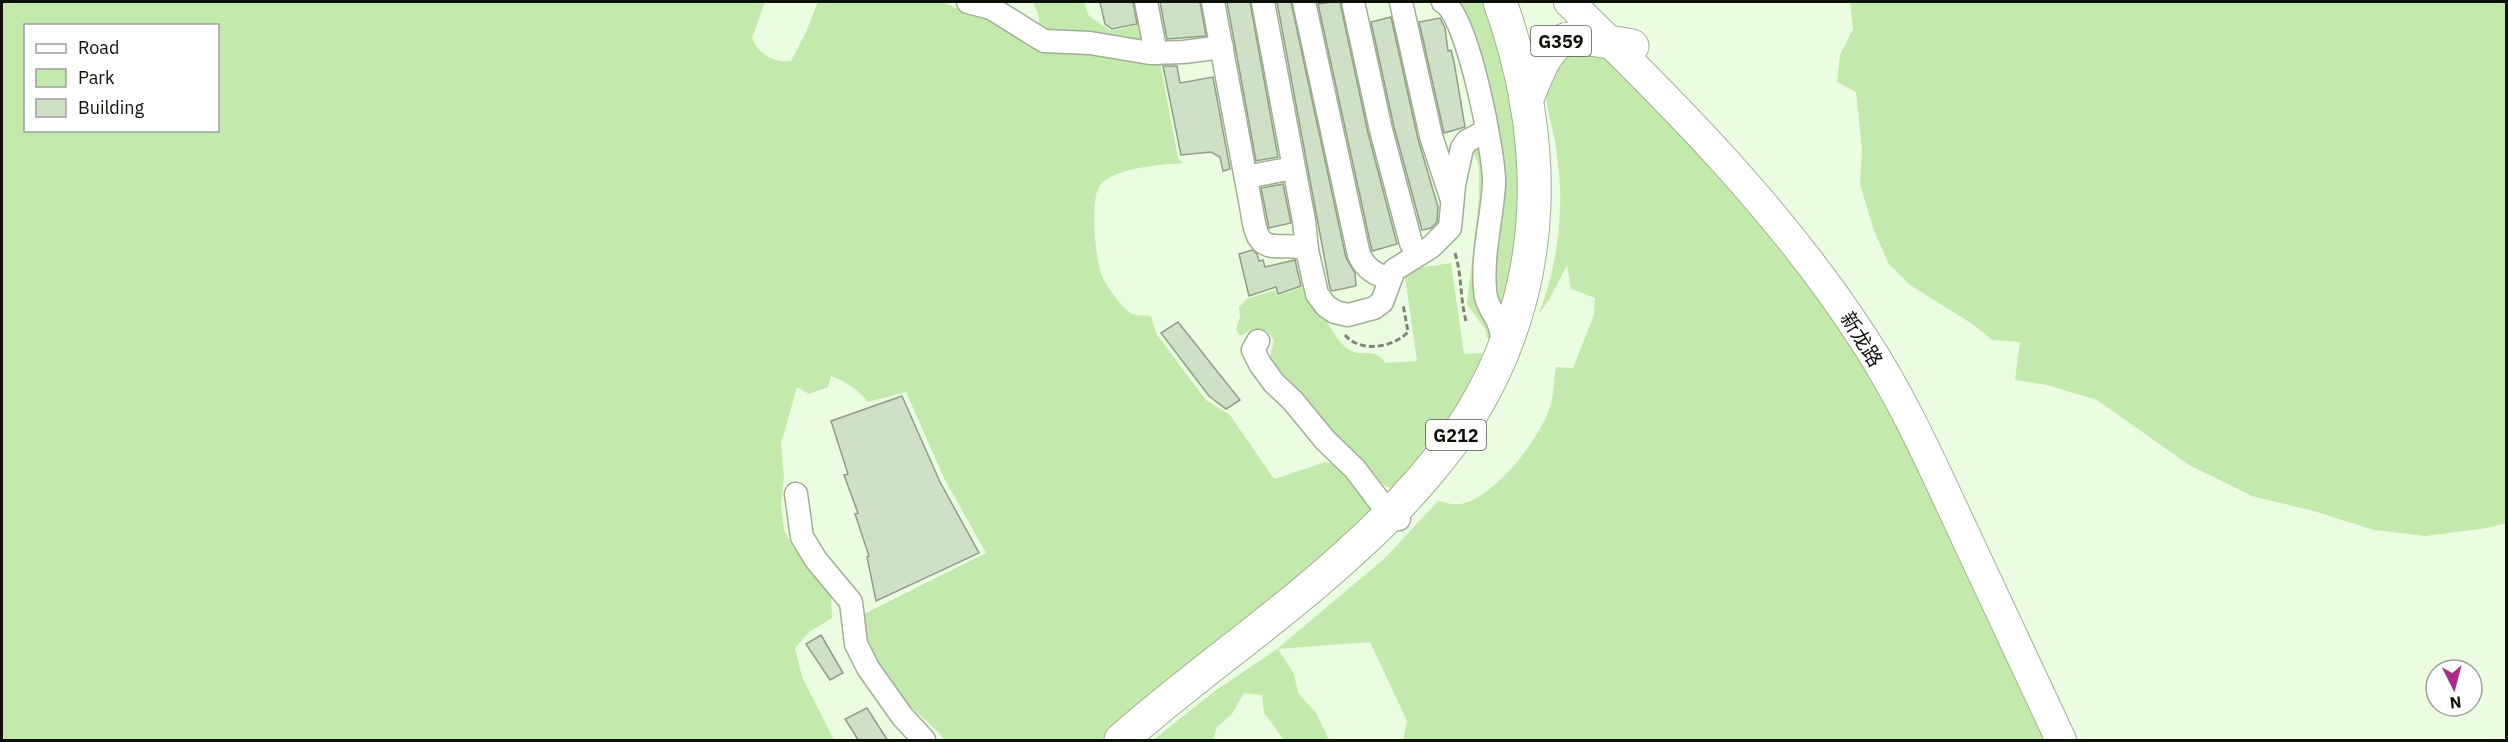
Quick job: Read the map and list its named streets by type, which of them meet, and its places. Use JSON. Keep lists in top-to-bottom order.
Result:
{
  "streets": {
    "highway": ["G359", "G212"],
    "main road": ["新龙路"]
  },
  "crossings": [
    ["G359", "新龙路"],
    ["G359", "G212"]
  ],
  "legend": ["Road", "Park", "Building"],
  "north": "bottom"
}
